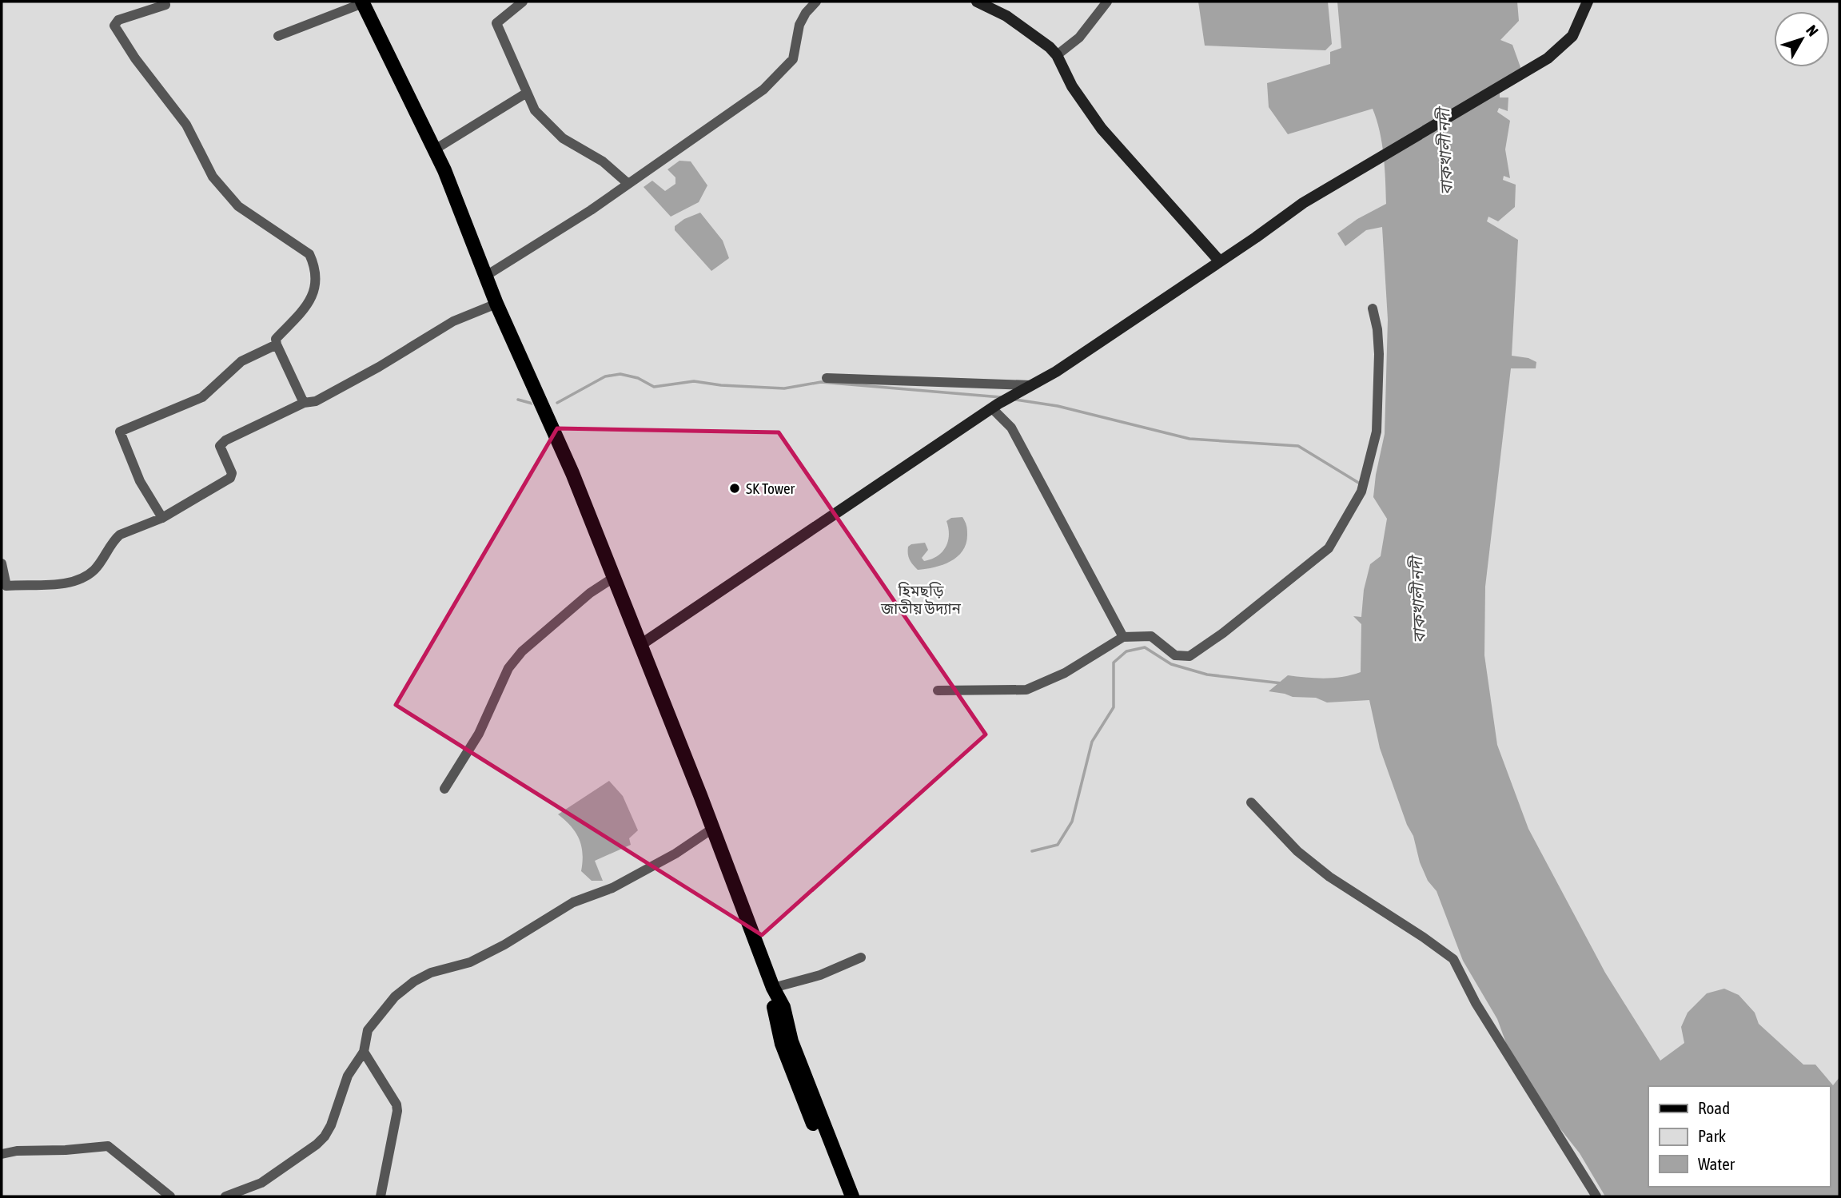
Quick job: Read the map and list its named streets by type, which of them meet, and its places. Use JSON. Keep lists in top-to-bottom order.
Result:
{
  "water": ["বাকখালী নদী"],
  "parks": ["হিমছড়ি জাতীয় উদ্যান"],
  "places": ["SK Tower"],
  "legend": ["Road", "Park", "Water"],
  "north": "top right"
}
